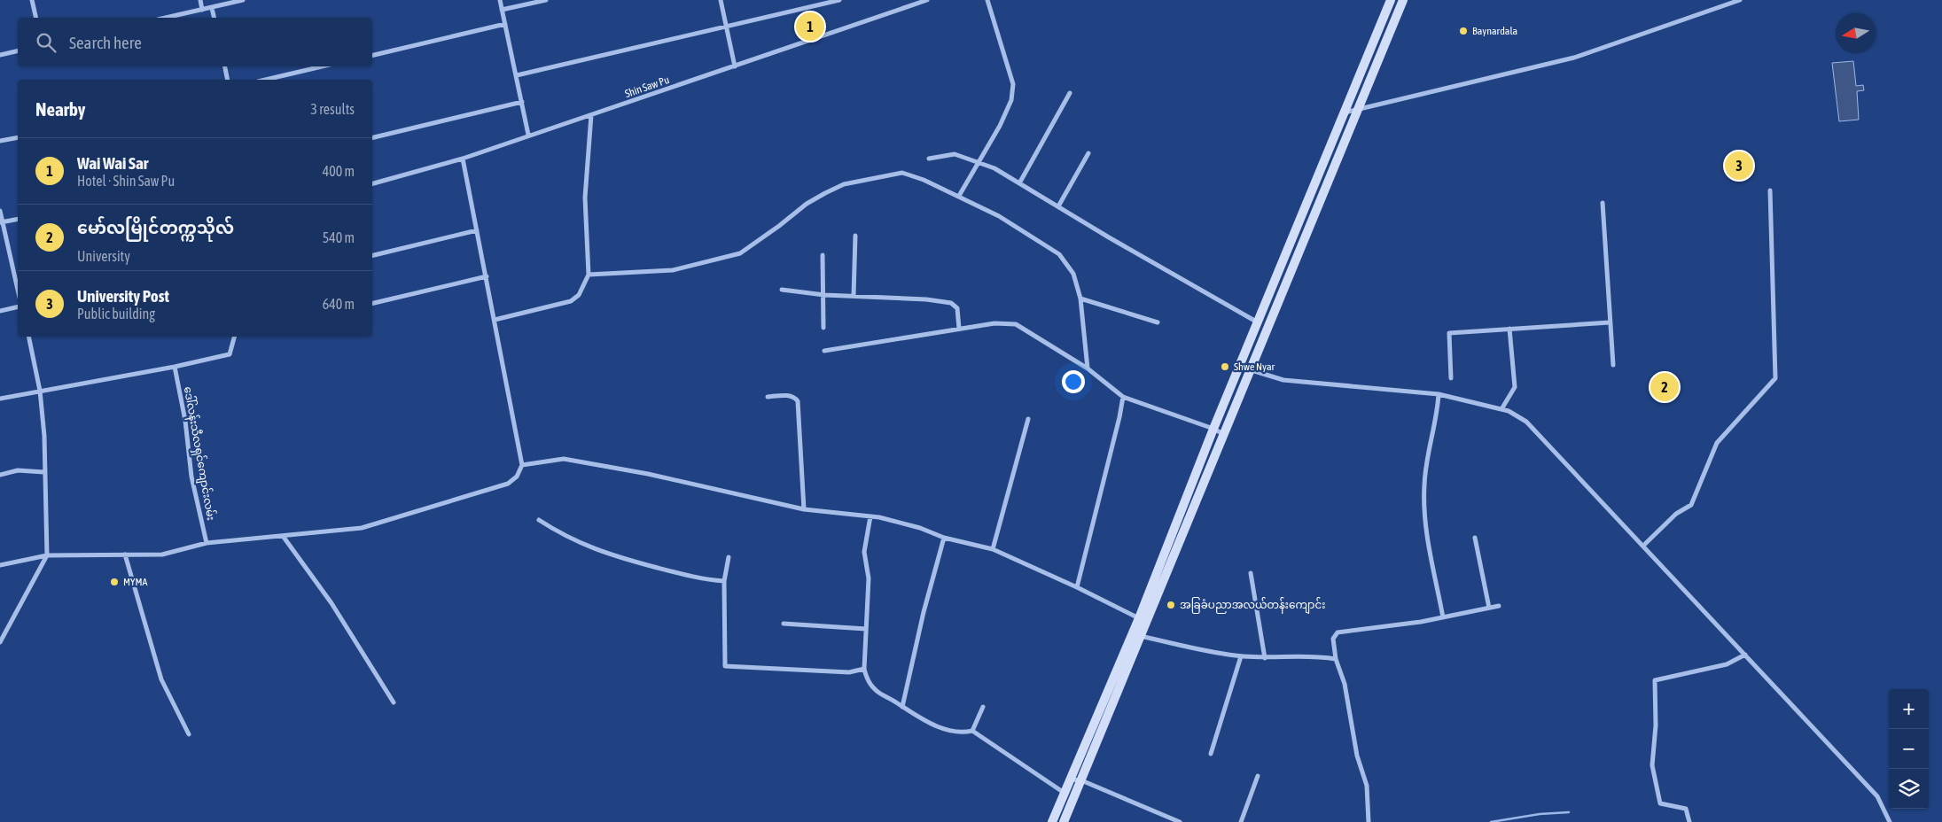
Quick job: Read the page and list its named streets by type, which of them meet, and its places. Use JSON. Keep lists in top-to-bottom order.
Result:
{
  "streets": {
    "street": ["Shin Saw Pu", "ဒေါ်လန်းသီလရှင်ကျောင်းလမ်း"]
  },
  "places": [
    "Baynardala",
    "Shwe Nyar",
    "MYMA",
    "အခြခံပညာအလယ်တန်းကျောင်း"
  ],
  "north": "left",
  "page": {
    "pins": ["1", "3", "2"],
    "search": "Search here",
    "heading": ["Nearby", "3 results"],
    "list": [
      {
        "mark": "1",
        "name": "Wai Wai Sar",
        "note": "Hotel · Shin Saw Pu",
        "value": "400 m"
      },
      {
        "mark": "2",
        "name": "မော်လမြိုင်တက္ကသိုလ်",
        "note": "University",
        "value": "540 m"
      },
      {
        "mark": "3",
        "name": "University Post",
        "note": "Public building",
        "value": "640 m"
      }
    ],
    "map_buttons": ["+", "−"]
  }
}
